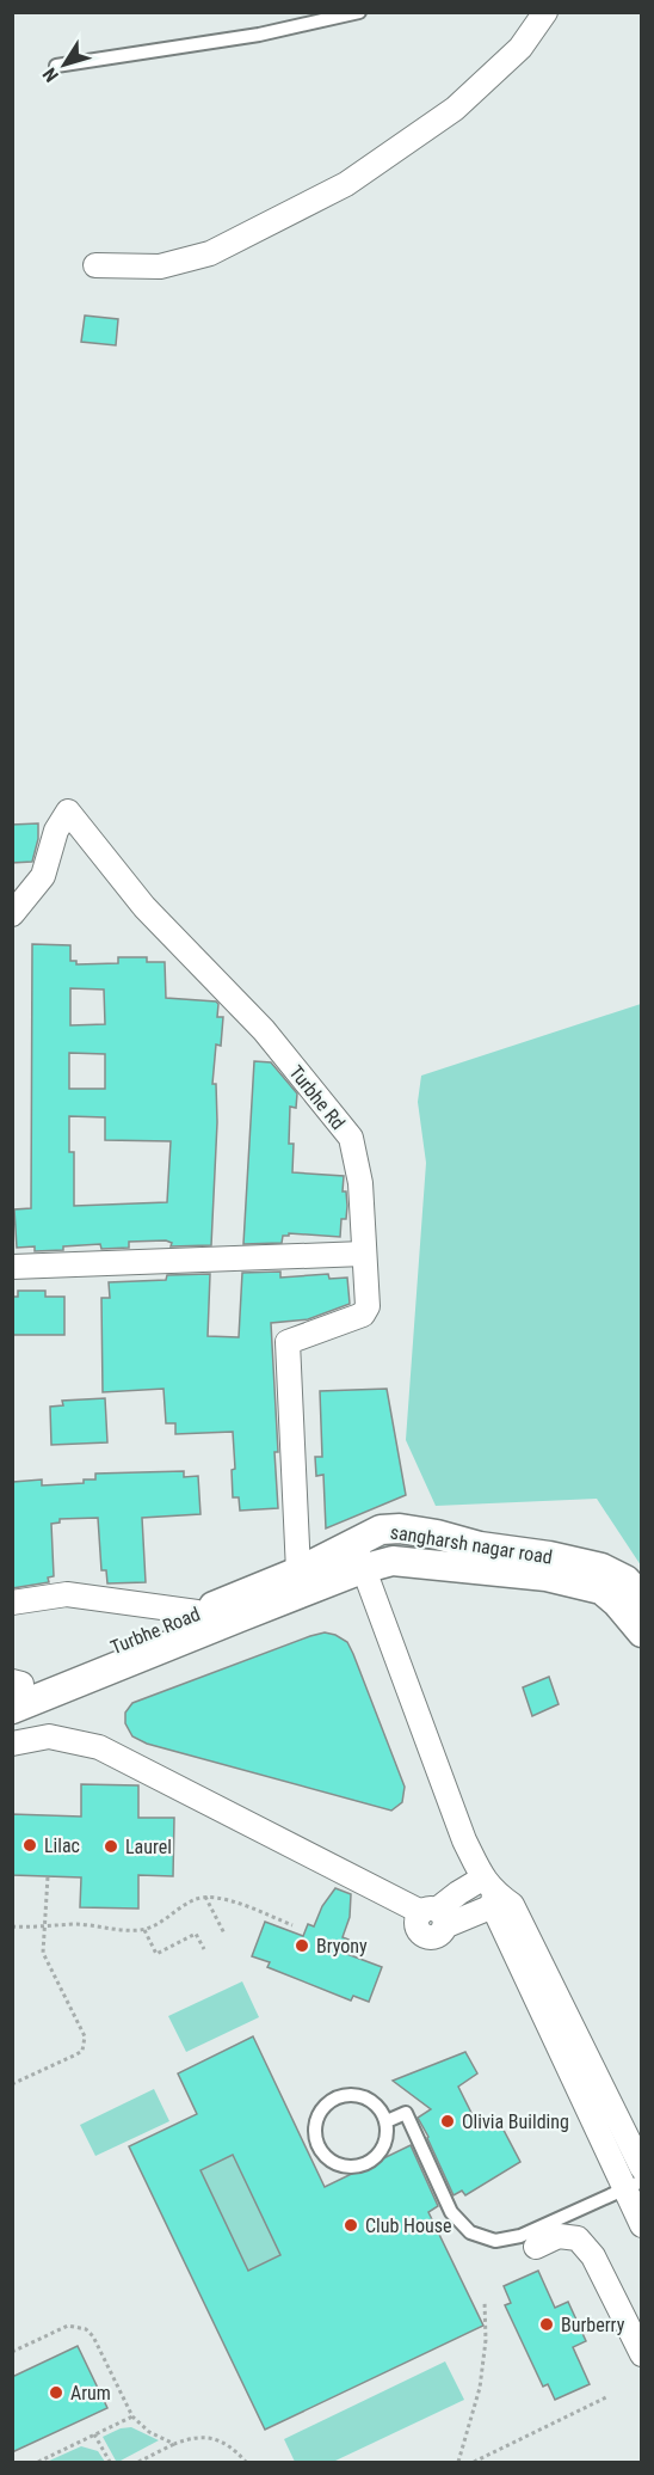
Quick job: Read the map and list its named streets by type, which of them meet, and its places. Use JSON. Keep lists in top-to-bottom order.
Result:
{
  "streets": {
    "street": ["Turbhe Rd", "sangharsh nagar road", "Turbhe Road"]
  },
  "crossings": [
    ["Turbhe Rd", "sangharsh nagar road"],
    ["Turbhe Rd", "Turbhe Road"],
    ["sangharsh nagar road", "Turbhe Road"]
  ],
  "places": [
    "Lilac",
    "Laurel",
    "Bryony",
    "Olivia Building",
    "Club House",
    "Burberry",
    "Arum"
  ],
  "north": "bottom left"
}
